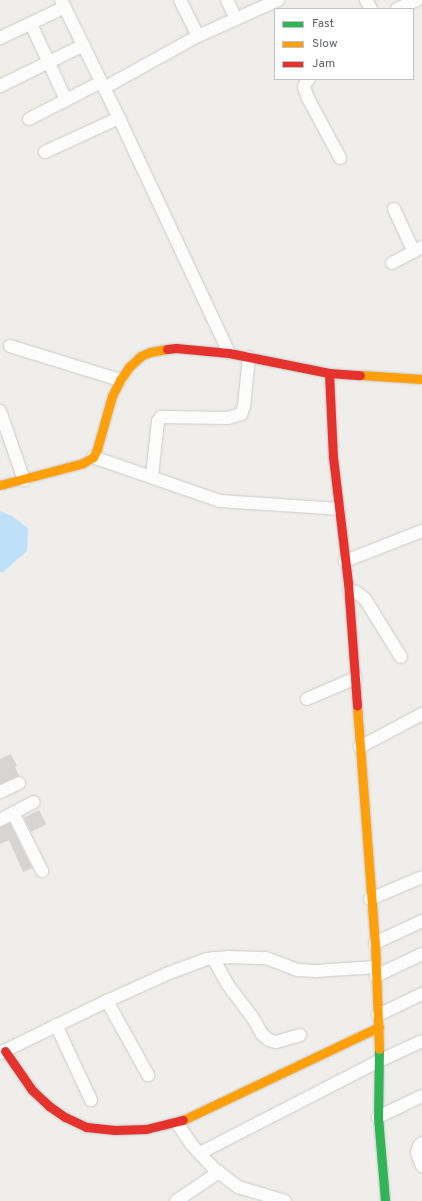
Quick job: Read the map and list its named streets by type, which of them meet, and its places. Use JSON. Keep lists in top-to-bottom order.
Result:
{
  "legend": ["Fast", "Slow", "Jam"]
}
